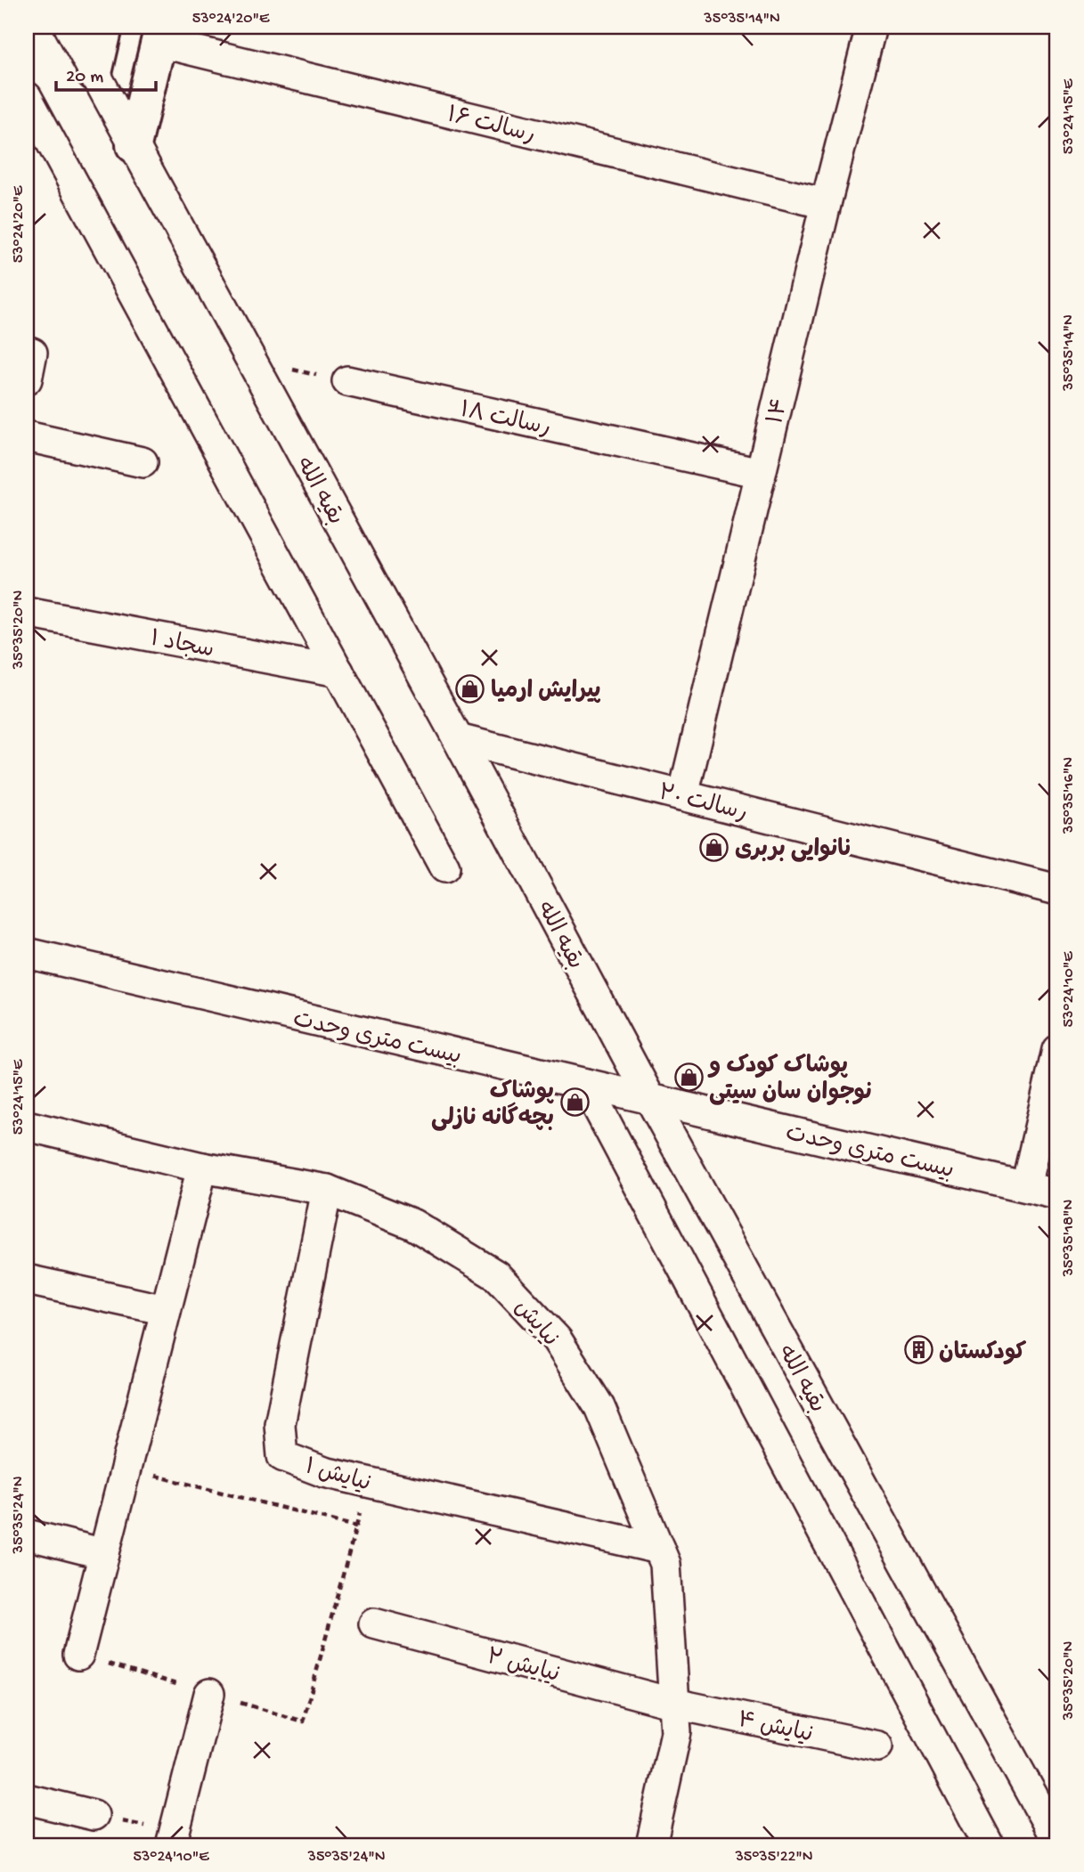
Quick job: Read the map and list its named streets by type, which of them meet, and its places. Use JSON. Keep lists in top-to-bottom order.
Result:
{
  "streets": {
    "street": [
      "رسالت ۱۶",
      "۱۴",
      "رسالت ۱۸",
      "بقیه الله",
      "سجاد ۱",
      "رسالت ۲۰",
      "بیست متری وحدت",
      "نیایش",
      "نیایش ۱",
      "نیایش ۲",
      "نیایش ۴"
    ]
  },
  "crossings": [
    ["رسالت ۱۶", "۱۴"],
    ["۱۴", "رسالت ۱۸"],
    ["۱۴", "رسالت ۲۰"],
    ["بقیه الله", "رسالت ۲۰"],
    ["بقیه الله", "بیست متری وحدت"],
    ["نیایش", "نیایش ۱"],
    ["نیایش", "نیایش ۲"],
    ["نیایش", "نیایش ۴"],
    ["نیایش ۲", "نیایش ۴"]
  ],
  "places": {
    "shop": [
      "پیرایش ارمیا",
      "نانوایی بربری",
      "پوشاک کودک و نوجوان سان سیتی",
      "پوشاک بچه‌گانه نازلی"
    ],
    "building": ["کودکستان"]
  },
  "scale_bar": "20 m",
  "coordinates": [
    "53°24'20\"E",
    "35°35'14\"N",
    "53°24'15\"E",
    "35°35'20\"N",
    "35°35'16\"N",
    "53°24'10\"E",
    "35°35'18\"N",
    "35°35'24\"N",
    "35°35'22\"N"
  ]
}
